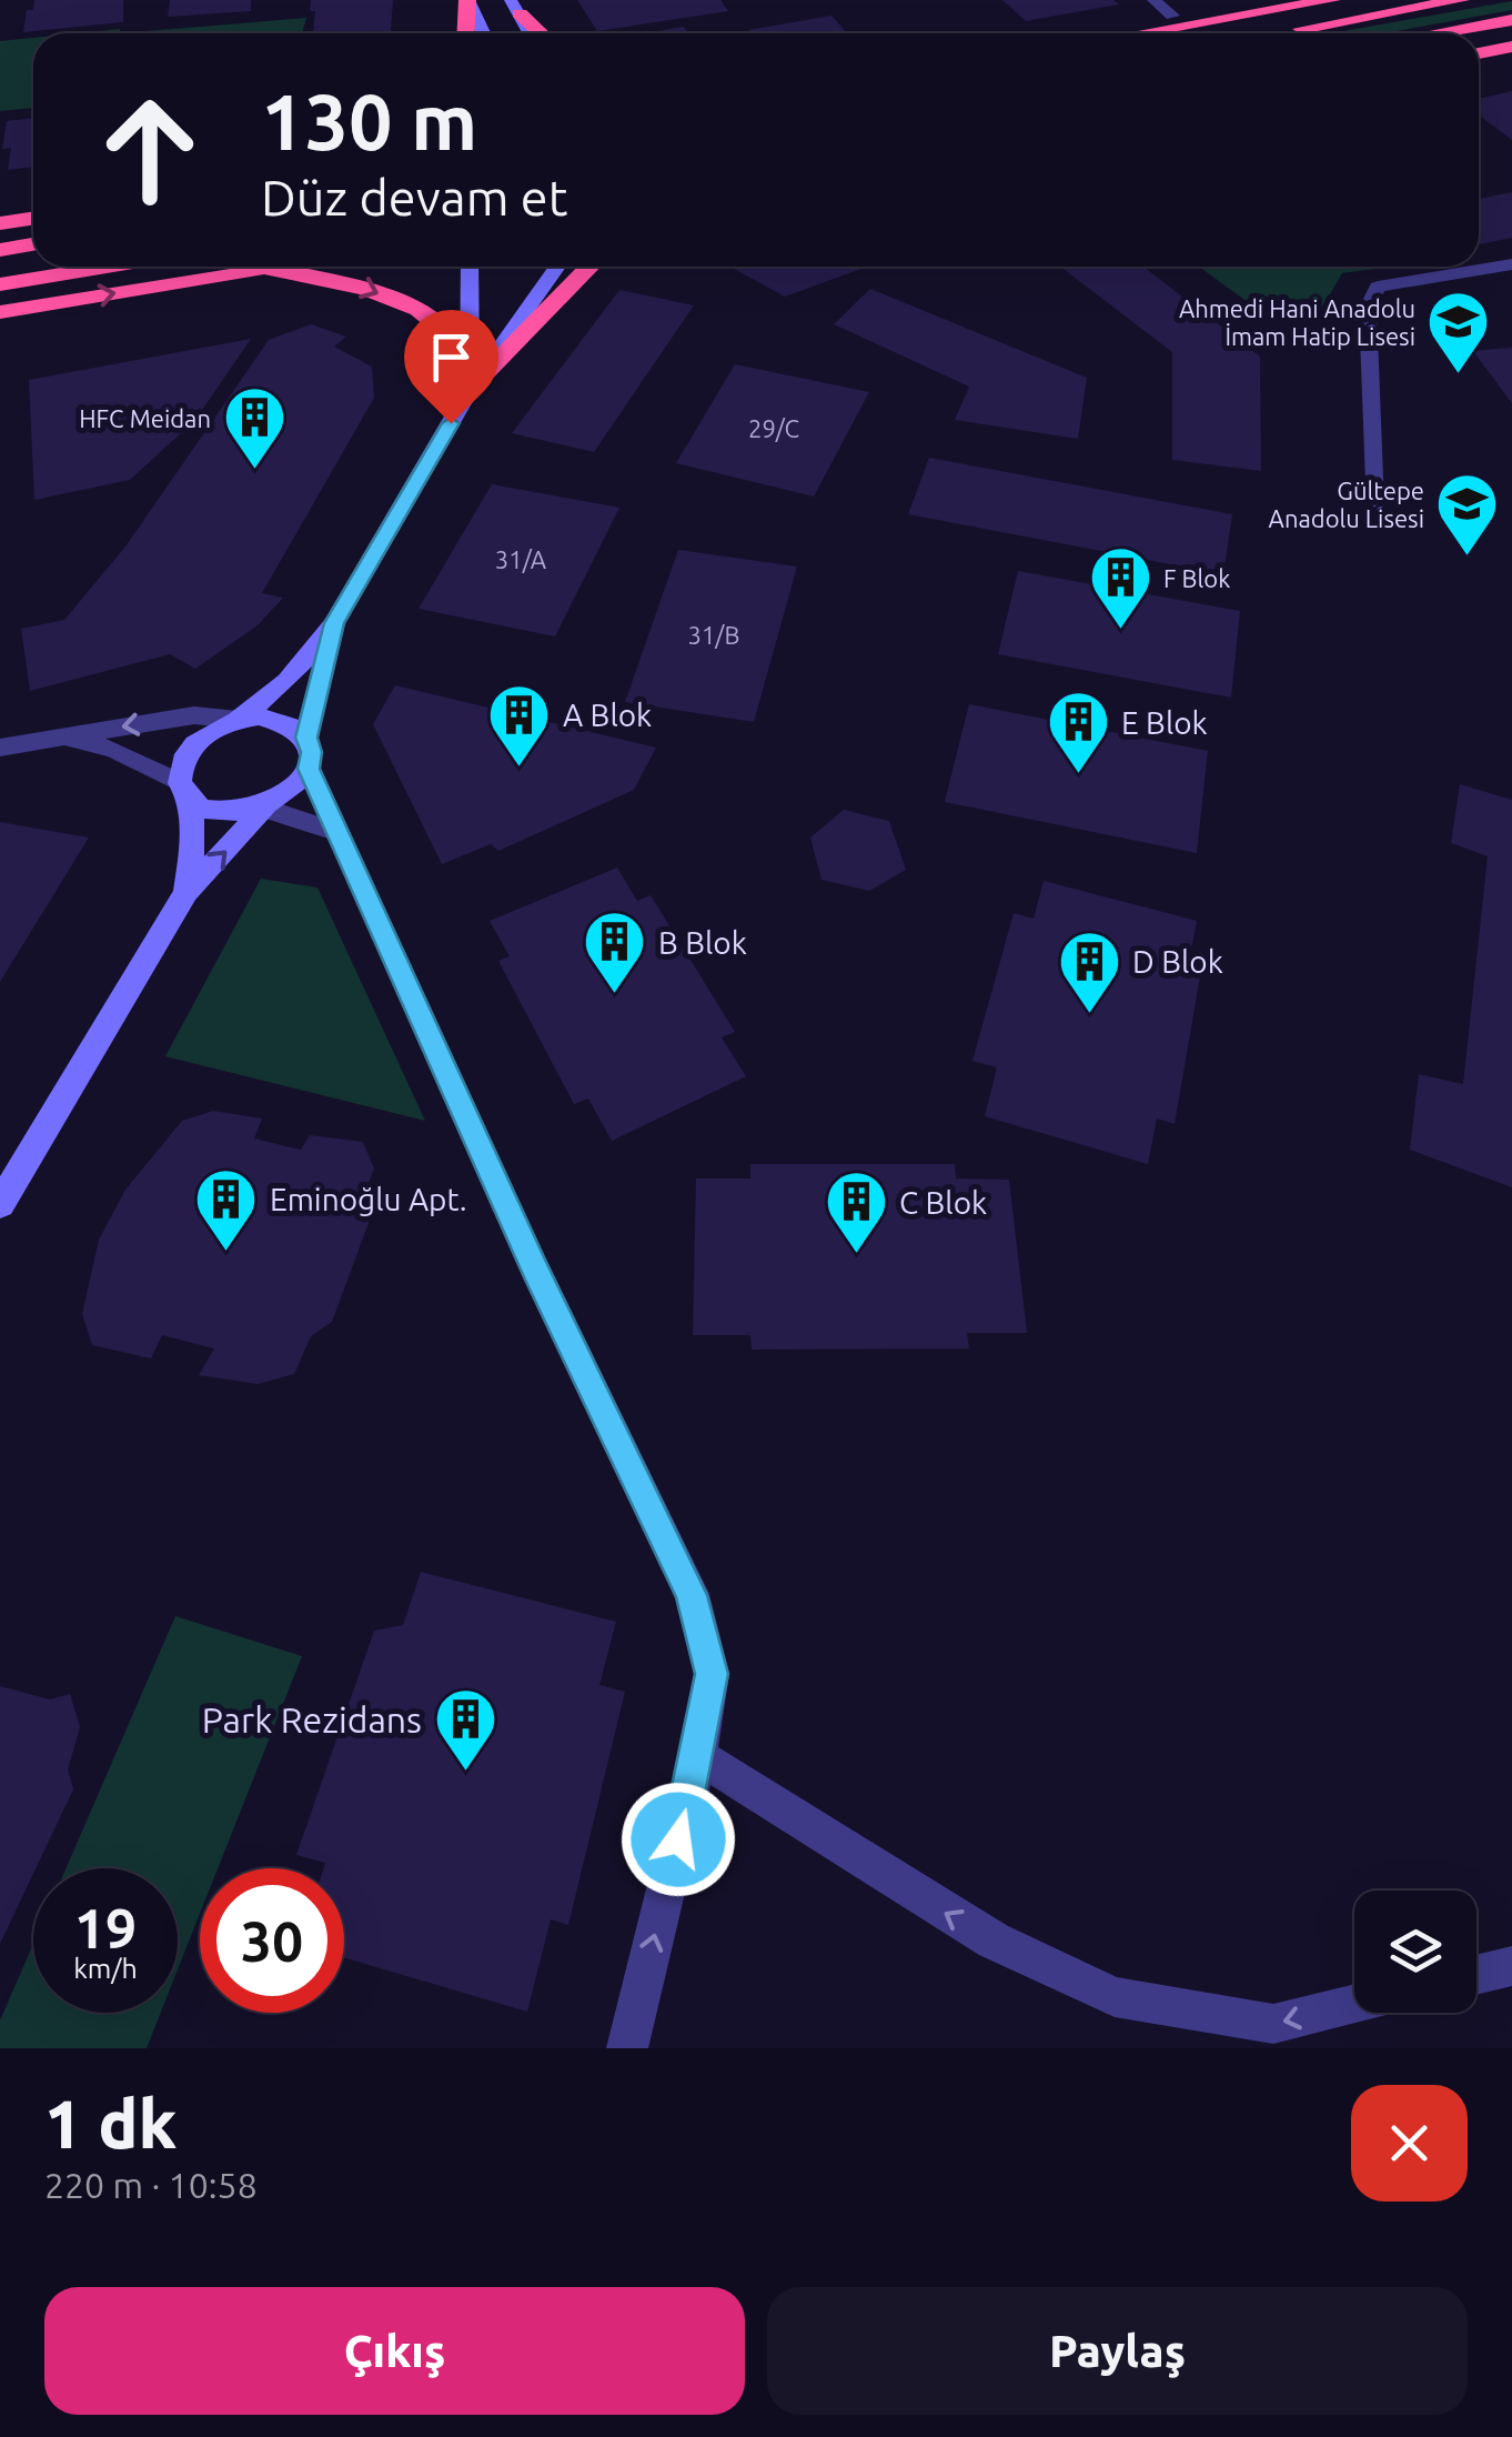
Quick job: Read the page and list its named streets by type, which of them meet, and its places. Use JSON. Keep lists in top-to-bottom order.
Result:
{
  "places": {
    "school or university": ["Ahmedi Hani Anadolu İmam Hatip Lisesi", "Gültepe Anadolu Lisesi"],
    "building": [
      "HFC Meidan",
      "F Blok",
      "A Blok",
      "E Blok",
      "B Blok",
      "D Blok",
      "Eminoğlu Apt.",
      "C Blok",
      "Park Rezidans"
    ]
  },
  "house_numbers": ["29/C", "31/A", "31/B"],
  "page": {
    "turn": ["130 m", "Düz devam et"],
    "speed": "19 km/h",
    "limit": "30",
    "heading": ["1 dk", "220 m · 10:58"],
    "buttons": ["Çıkış", "Paylaş"]
  }
}
